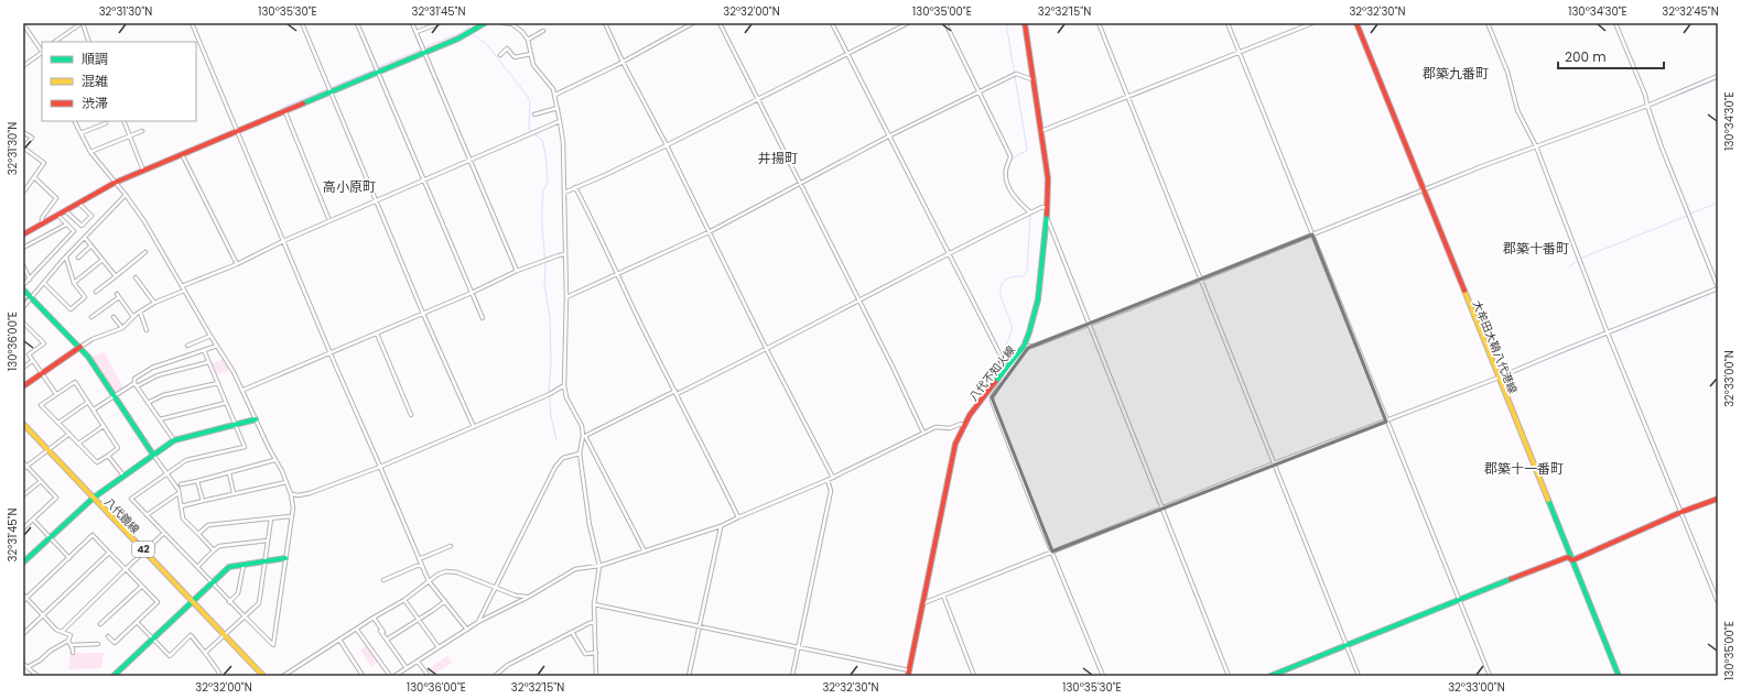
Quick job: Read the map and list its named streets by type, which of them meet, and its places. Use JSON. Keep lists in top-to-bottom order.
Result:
{
  "streets": {
    "main road": [
      "大牟田大鞘八代港線",
      "八代不知火線",
      "八代鏡線",
      "42"
    ]
  },
  "districts": [
    "郡築九番町",
    "井揚町",
    "高小原町",
    "郡築十番町",
    "郡築十一番町"
  ],
  "legend": ["順調", "混雑", "渋滞"],
  "scale_bar": "200 m",
  "coordinates": [
    "32°31'30\"N",
    "130°35'30\"E",
    "32°31'45\"N",
    "32°32'00\"N",
    "130°35'00\"E",
    "32°32'15\"N",
    "32°32'30\"N",
    "130°34'30\"E",
    "32°32'45\"N",
    "130°36'00\"E",
    "32°33'00\"N"
  ]
}
